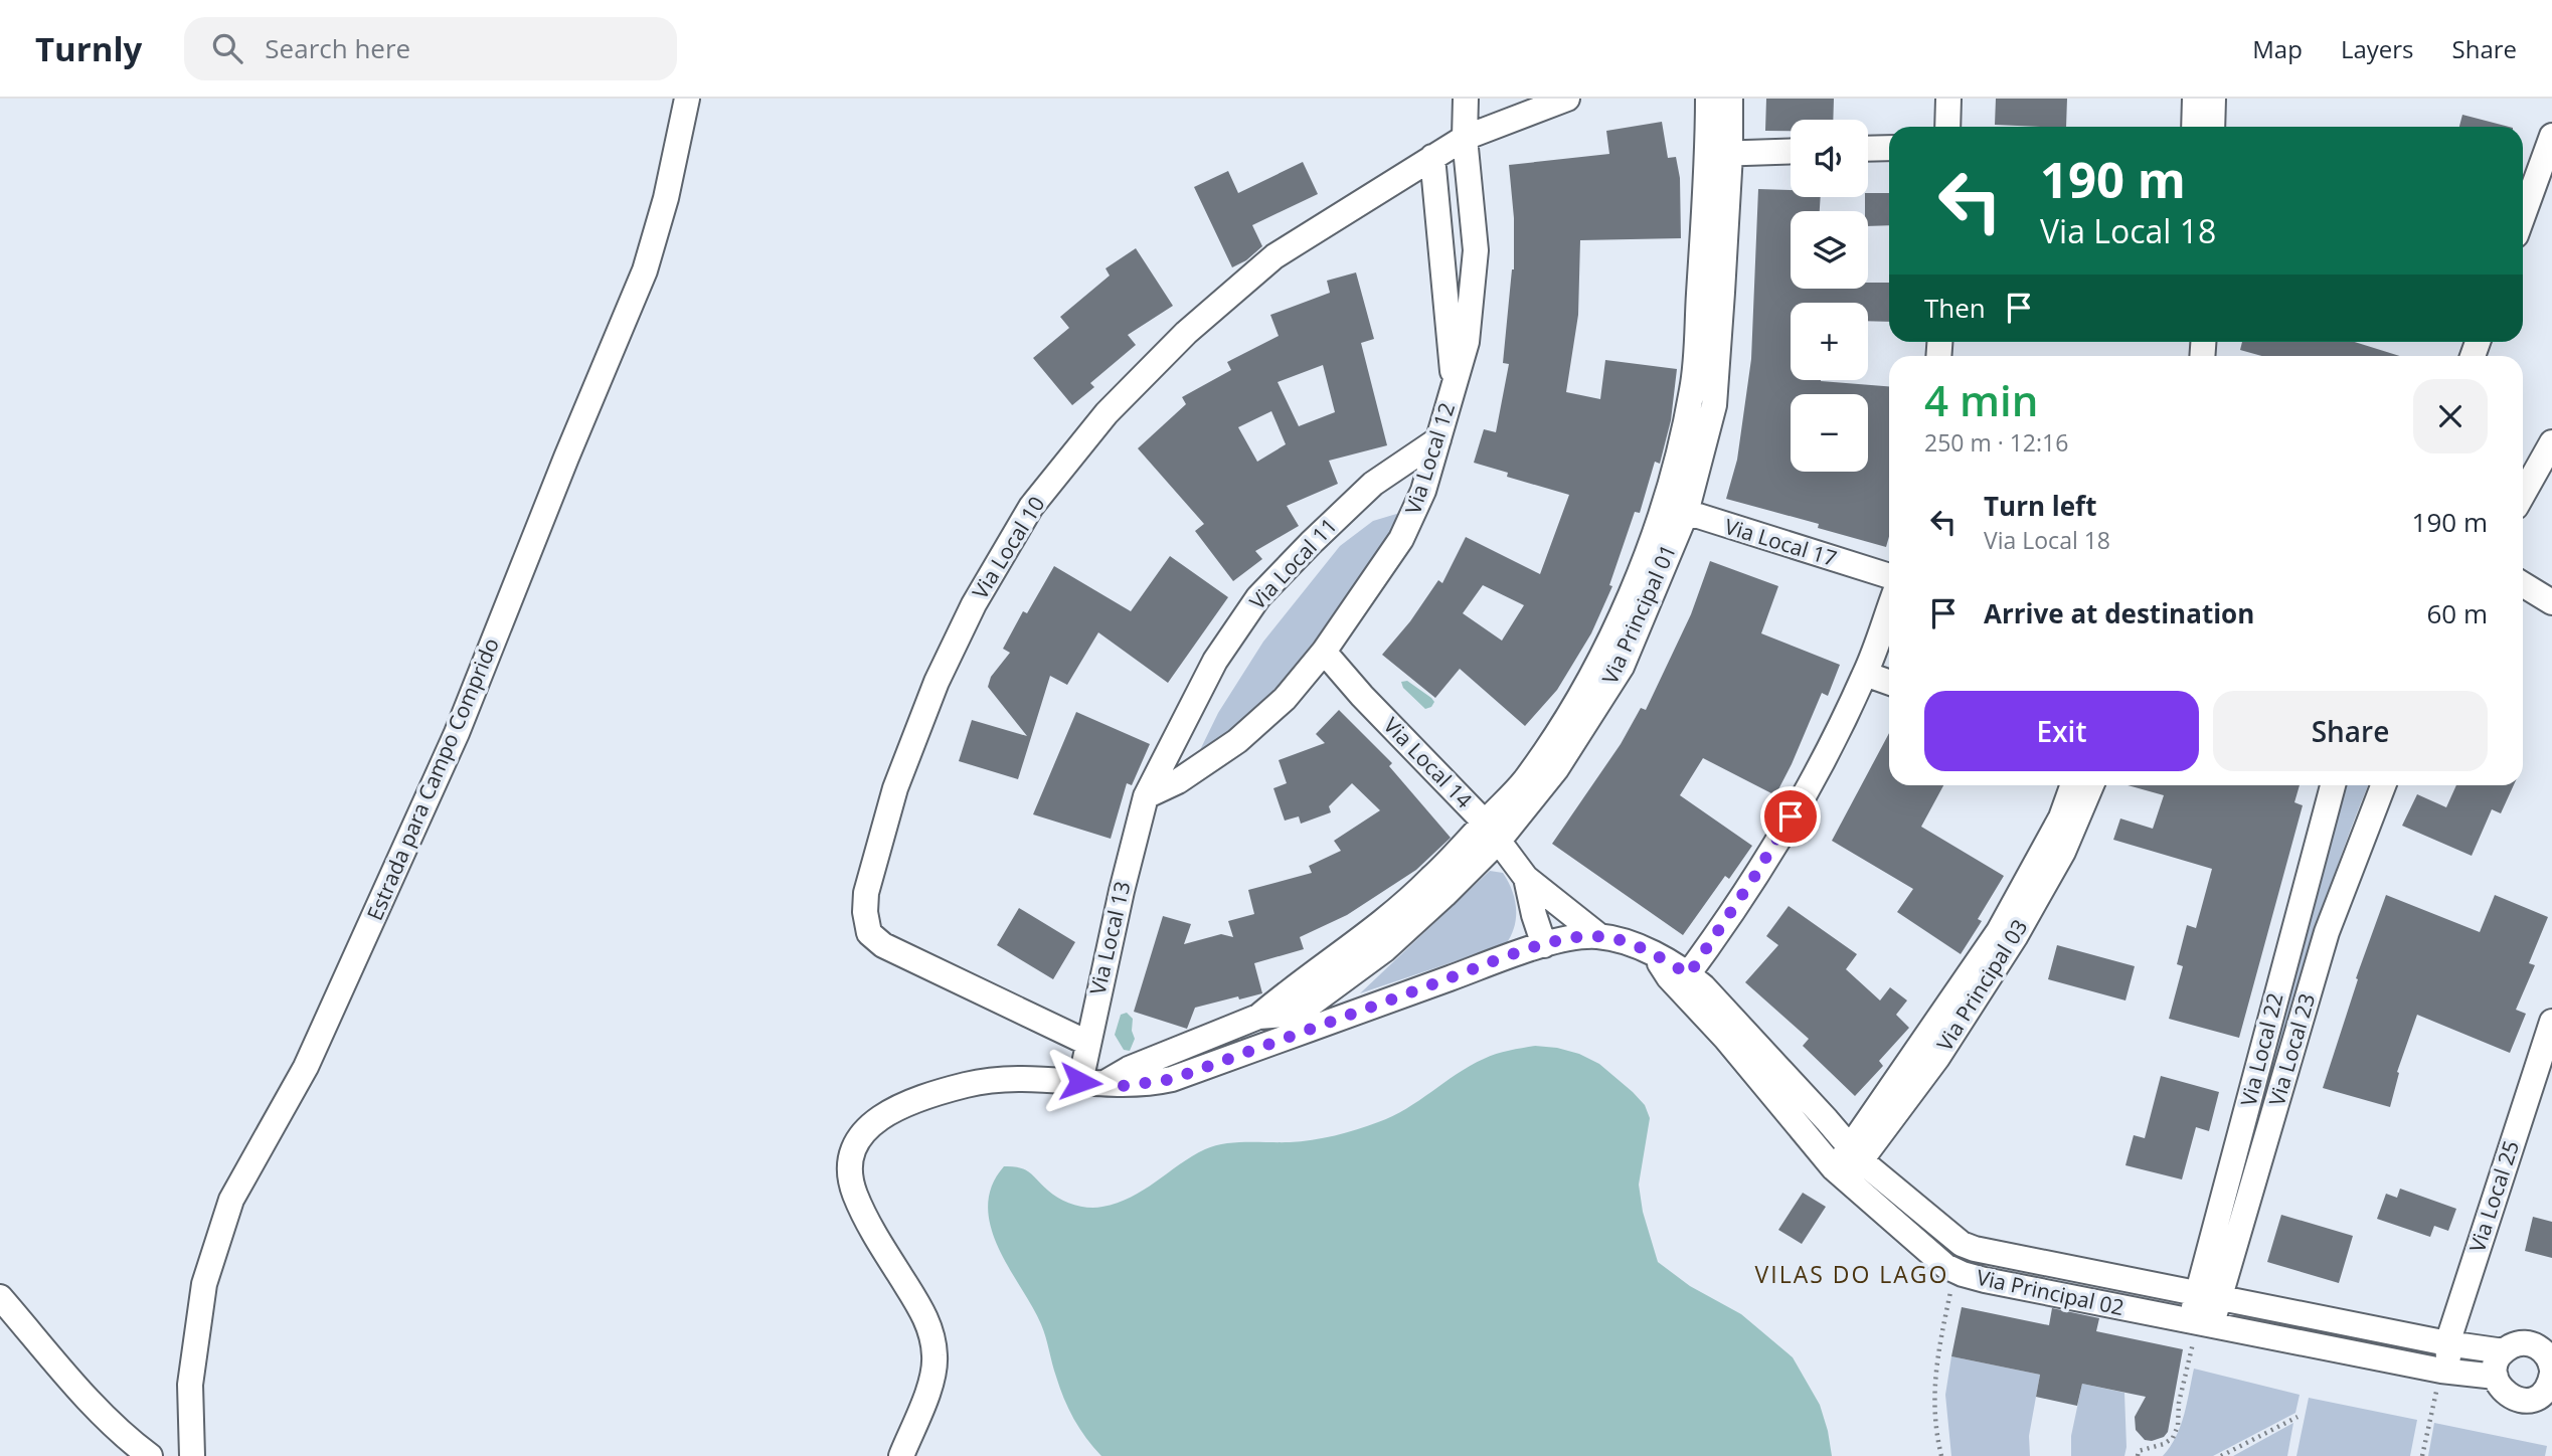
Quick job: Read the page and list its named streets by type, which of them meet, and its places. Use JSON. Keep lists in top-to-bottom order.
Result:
{
  "streets": {
    "street": [
      "Via Local 12",
      "Via Local 17",
      "Via Local 10",
      "Via Local 11",
      "Via Principal 01",
      "Via Local 14",
      "Estrada para Campo Comprido",
      "Via Local 13",
      "Via Principal 03",
      "Via Local 22",
      "Via Local 23",
      "Via Local 25",
      "Via Principal 02"
    ]
  },
  "crossings": [
    ["Via Local 12", "Via Local 10"],
    ["Via Local 12", "Via Local 11"],
    ["Via Local 12", "Via Local 14"],
    ["Via Local 12", "Via Local 13"],
    ["Via Local 17", "Via Principal 01"],
    ["Via Local 10", "Via Local 13"],
    ["Via Local 11", "Via Local 13"],
    ["Via Principal 01", "Via Local 14"],
    ["Via Principal 01", "Via Local 13"],
    ["Via Principal 01", "Via Principal 02"],
    ["Via Local 14", "Via Principal 02"],
    ["Via Local 13", "Via Principal 02"],
    ["Via Principal 03", "Via Principal 02"],
    ["Via Local 22", "Via Local 23"],
    ["Via Local 22", "Via Principal 02"],
    ["Via Local 23", "Via Principal 02"],
    ["Via Local 25", "Via Principal 02"]
  ],
  "districts": ["VILAS DO LAGO"],
  "page": {
    "header": "Turnly",
    "search": "Search here",
    "nav": ["Map", "Layers", "Share"],
    "map_buttons": ["+", "−"],
    "turn": ["190 m", "Via Local 18"],
    "then": "Then",
    "heading": ["4 min", "250 m · 12:16"],
    "list": [
      {
        "name": "Turn left",
        "note": "Via Local 18",
        "value": "190 m"
      },
      {
        "name": "Arrive at destination",
        "value": "60 m"
      }
    ],
    "buttons": ["Exit", "Share"]
  }
}
